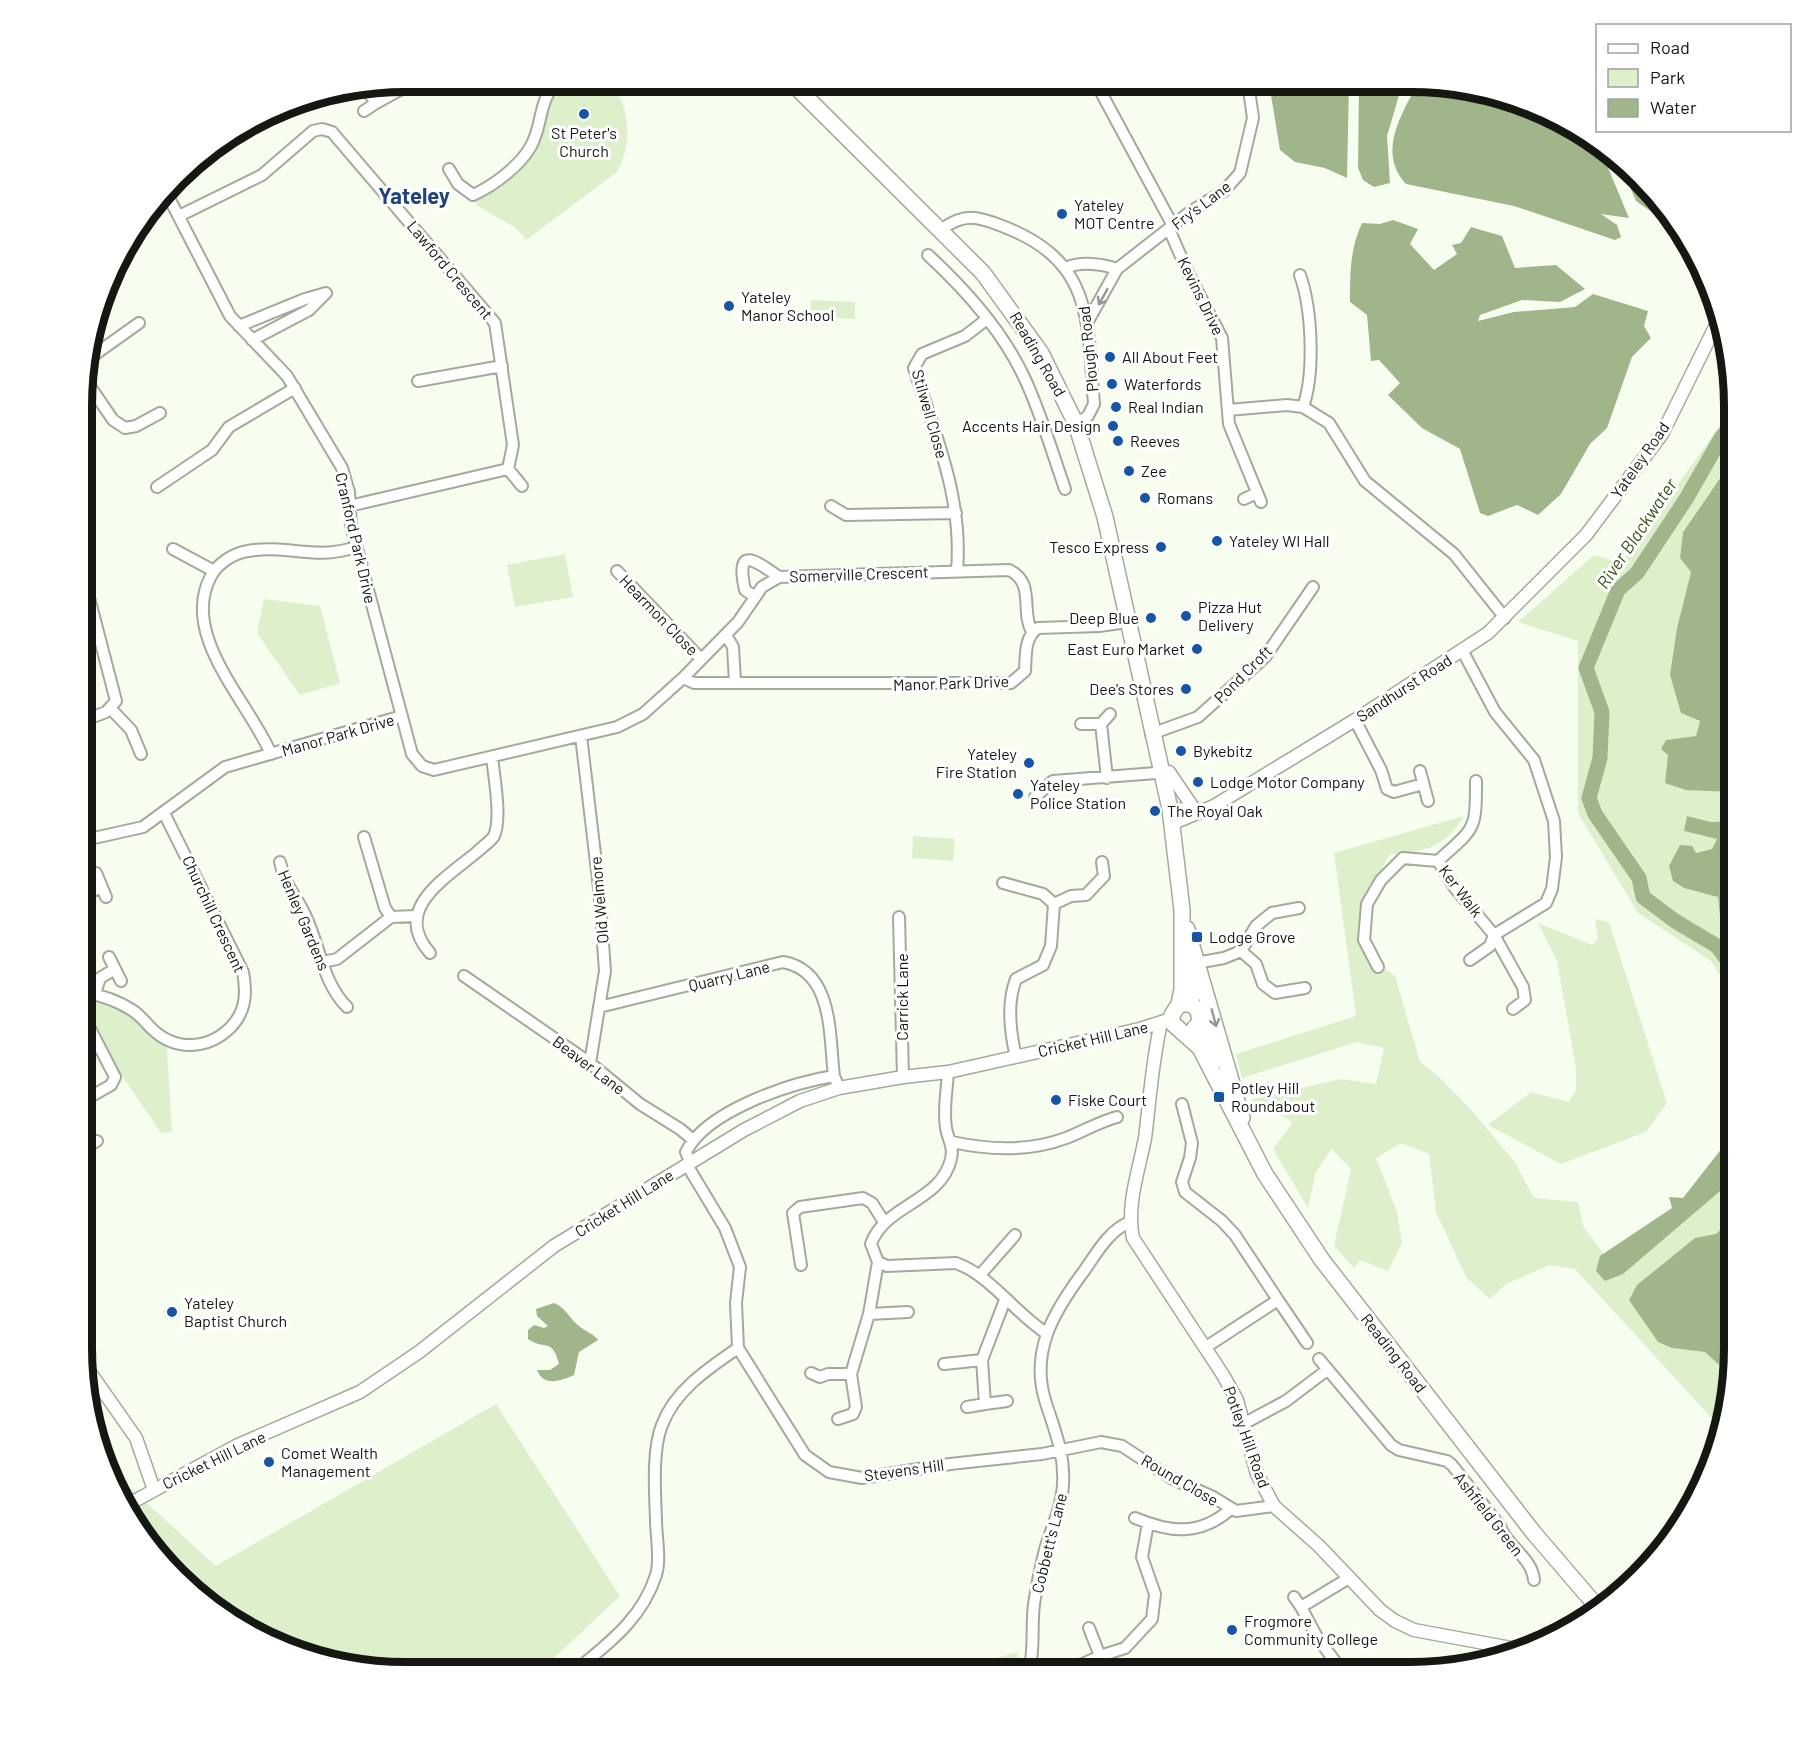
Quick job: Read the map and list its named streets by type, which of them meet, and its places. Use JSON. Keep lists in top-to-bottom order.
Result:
{
  "streets": {
    "main road": ["Reading Road"],
    "street": [
      "Fry's Lane",
      "Lawford Crescent",
      "Kevins Drive",
      "Plough Road",
      "Stilwell Close",
      "Yateley Road",
      "Cranford Park Drive",
      "Somerville Crescent",
      "Hearmon Close",
      "Pond Croft",
      "Manor Park Drive",
      "Sandhurst Road",
      "Ker Walk",
      "Old Welmore",
      "Churchill Crescent",
      "Henley Gardens",
      "Quarry Lane",
      "Carrick Lane",
      "Cricket Hill Lane",
      "Beaver Lane",
      "Potley Hill Road",
      "Stevens Hill",
      "Round Close",
      "Ashfield Green",
      "Cobbett's Lane"
    ]
  },
  "crossings": [
    ["Fry's Lane", "Kevins Drive"],
    ["Fry's Lane", "Plough Road"],
    ["Lawford Crescent", "Cranford Park Drive"],
    ["Plough Road", "Reading Road"],
    ["Reading Road", "Pond Croft"],
    ["Reading Road", "Sandhurst Road"],
    ["Reading Road", "Cricket Hill Lane"],
    ["Reading Road", "Potley Hill Road"],
    ["Stilwell Close", "Somerville Crescent"],
    ["Yateley Road", "Sandhurst Road"],
    ["Cranford Park Drive", "Manor Park Drive"],
    ["Somerville Crescent", "Hearmon Close"],
    ["Somerville Crescent", "Manor Park Drive"],
    ["Manor Park Drive", "Old Welmore"],
    ["Manor Park Drive", "Churchill Crescent"],
    ["Old Welmore", "Quarry Lane"],
    ["Old Welmore", "Beaver Lane"],
    ["Quarry Lane", "Cricket Hill Lane"],
    ["Carrick Lane", "Cricket Hill Lane"],
    ["Cricket Hill Lane", "Potley Hill Road"],
    ["Cricket Hill Lane", "Stevens Hill"],
    ["Potley Hill Road", "Round Close"],
    ["Stevens Hill", "Round Close"],
    ["Stevens Hill", "Cobbett's Lane"],
    ["Round Close", "Cobbett's Lane"]
  ],
  "districts": ["Yateley"],
  "water": ["River Blackwater"],
  "places": {
    "other": [
      "St Peter's Church",
      "Yateley MOT Centre",
      "Yateley Manor School",
      "All About Feet",
      "Waterfords",
      "Real Indian",
      "Accents Hair Design",
      "Reeves",
      "Zee",
      "Romans",
      "Yateley WI Hall",
      "Tesco Express",
      "Pizza Hut Delivery",
      "Deep Blue",
      "East Euro Market",
      "Dee's Stores",
      "Bykebitz",
      "Yateley Fire Station",
      "Lodge Motor Company",
      "Yateley Police Station",
      "The Royal Oak",
      "Fiske Court",
      "Yateley Baptist Church",
      "Comet Wealth Management",
      "Frogmore Community College"
    ],
    "transit": ["Lodge Grove", "Potley Hill Roundabout"]
  },
  "legend": ["Road", "Park", "Water"]
}
